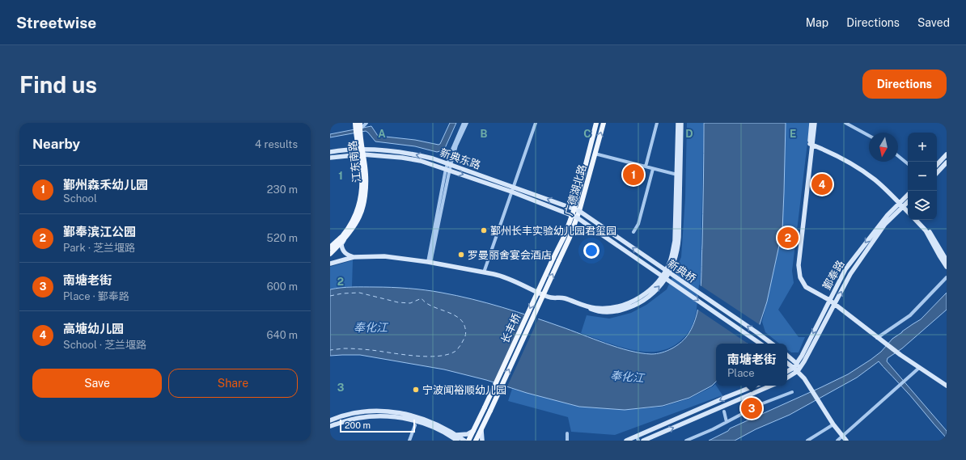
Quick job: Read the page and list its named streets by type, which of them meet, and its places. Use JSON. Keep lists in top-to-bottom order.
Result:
{
  "streets": {
    "main road": [
      "新典东路",
      "江东南路",
      "广德湖北路",
      "新典桥",
      "鄞奉路",
      "长丰桥"
    ]
  },
  "crossings": [
    ["新典东路", "江东南路"],
    ["新典东路", "广德湖北路"],
    ["新典东路", "新典桥"],
    ["广德湖北路", "新典桥"],
    ["广德湖北路", "长丰桥"]
  ],
  "water": ["奉化江"],
  "places": ["鄞州长丰实验幼儿园君玺园", "罗曼丽舍宴会酒店", "宁波闻裕顺幼儿园"],
  "scale_bar": "200 m",
  "north": "bottom",
  "page": {
    "header": "Streetwise",
    "nav": ["Map", "Directions", "Saved"],
    "buttons": [
      "Directions",
      ["Save", "Share"]
    ],
    "title": "Find us",
    "heading": ["Nearby", "4 results"],
    "map_buttons": ["+", "−"],
    "pins": [
      "1",
      "4",
      "2",
      "3"
    ],
    "list": [
      {
        "mark": "1",
        "name": "鄞州森禾幼儿园",
        "note": "School",
        "value": "230 m"
      },
      {
        "mark": "2",
        "name": "鄞奉滨江公园",
        "note": "Park · 芝兰堰路",
        "value": "520 m"
      },
      {
        "mark": "3",
        "name": "南塘老街",
        "note": "Place · 鄞奉路",
        "value": "600 m"
      },
      {
        "mark": "4",
        "name": "高塘幼儿园",
        "note": "School · 芝兰堰路",
        "value": "640 m"
      }
    ],
    "popup": ["南塘老街", "Place"],
    "scale": "200 m"
  },
  "grid": {
    "columns": [
      "A",
      "B",
      "C",
      "D",
      "E"
    ],
    "rows": ["1", "2", "3"]
  }
}
